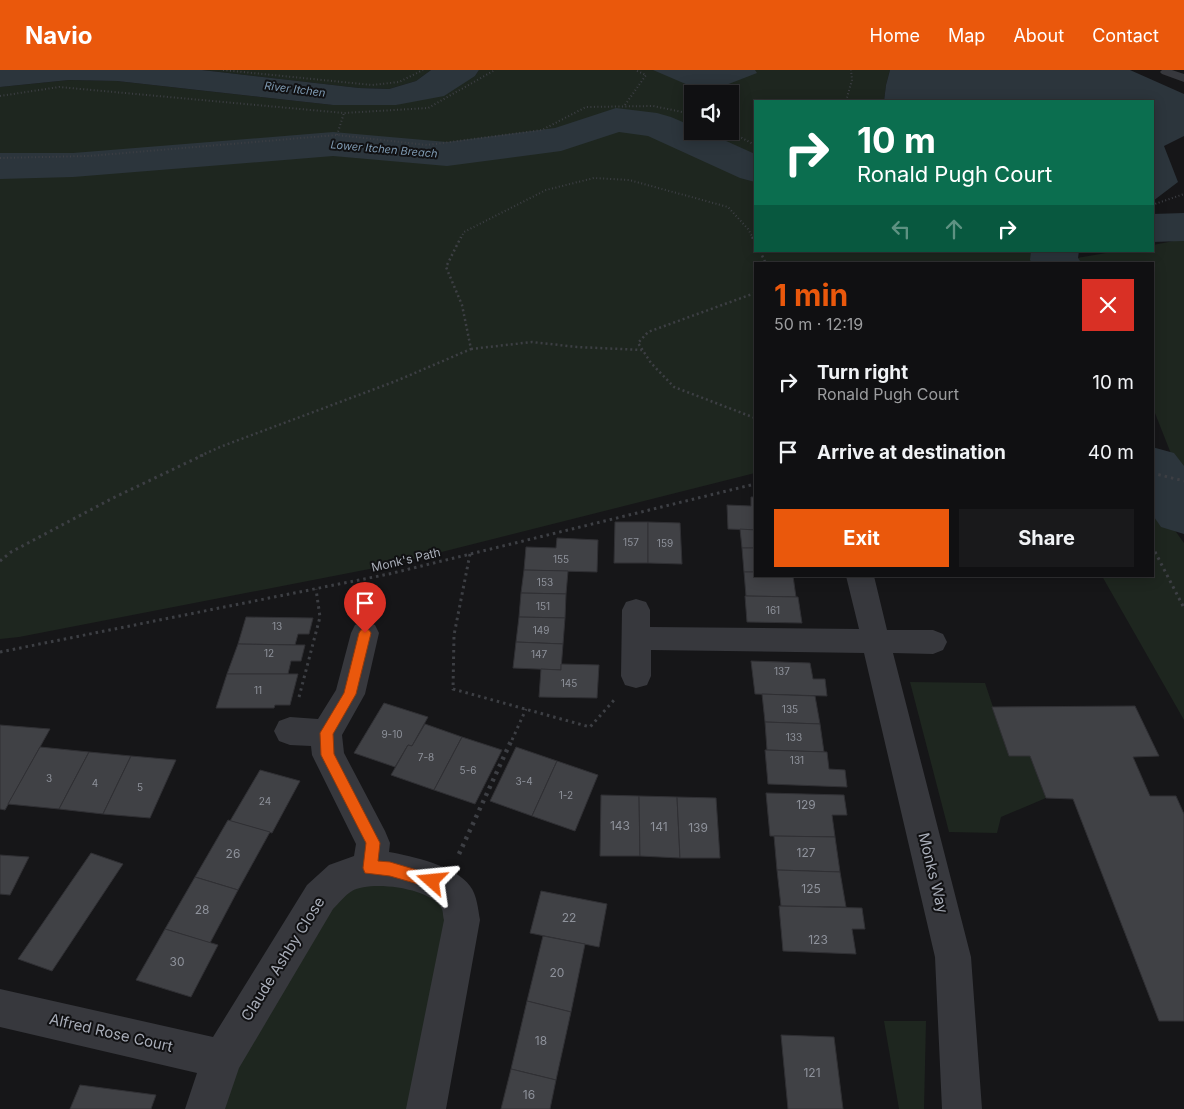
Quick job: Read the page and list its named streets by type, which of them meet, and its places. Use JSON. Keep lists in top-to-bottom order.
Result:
{
  "streets": {
    "street": ["Monks Way", "Claude Ashby Close", "Alfred Rose Court"],
    "path": ["Monk's Path"]
  },
  "crossings": [
    ["Claude Ashby Close", "Alfred Rose Court"]
  ],
  "water": ["River Itchen", "Lower Itchen Breach"],
  "house_numbers": [
    "157",
    "159",
    "155",
    "153",
    "151",
    "161",
    "13",
    "149",
    "12",
    "147",
    "137",
    "145",
    "11",
    "135",
    "9-10",
    "133",
    "7-8",
    "131",
    "5-6",
    "3",
    "3-4",
    "4",
    "5",
    "1-2",
    "24",
    "129",
    "143",
    "141",
    "139",
    "127",
    "26",
    "125",
    "28",
    "22",
    "123",
    "30",
    "20",
    "18",
    "121",
    "16"
  ],
  "page": {
    "header": "Navio",
    "nav": [
      "Home",
      "Map",
      "About",
      "Contact"
    ],
    "turn": ["10 m", "Ronald Pugh Court"],
    "heading": ["1 min", "50 m · 12:19"],
    "list": [
      {
        "name": "Turn right",
        "note": "Ronald Pugh Court",
        "value": "10 m"
      },
      {
        "name": "Arrive at destination",
        "value": "40 m"
      }
    ],
    "buttons": ["Exit", "Share"]
  }
}
